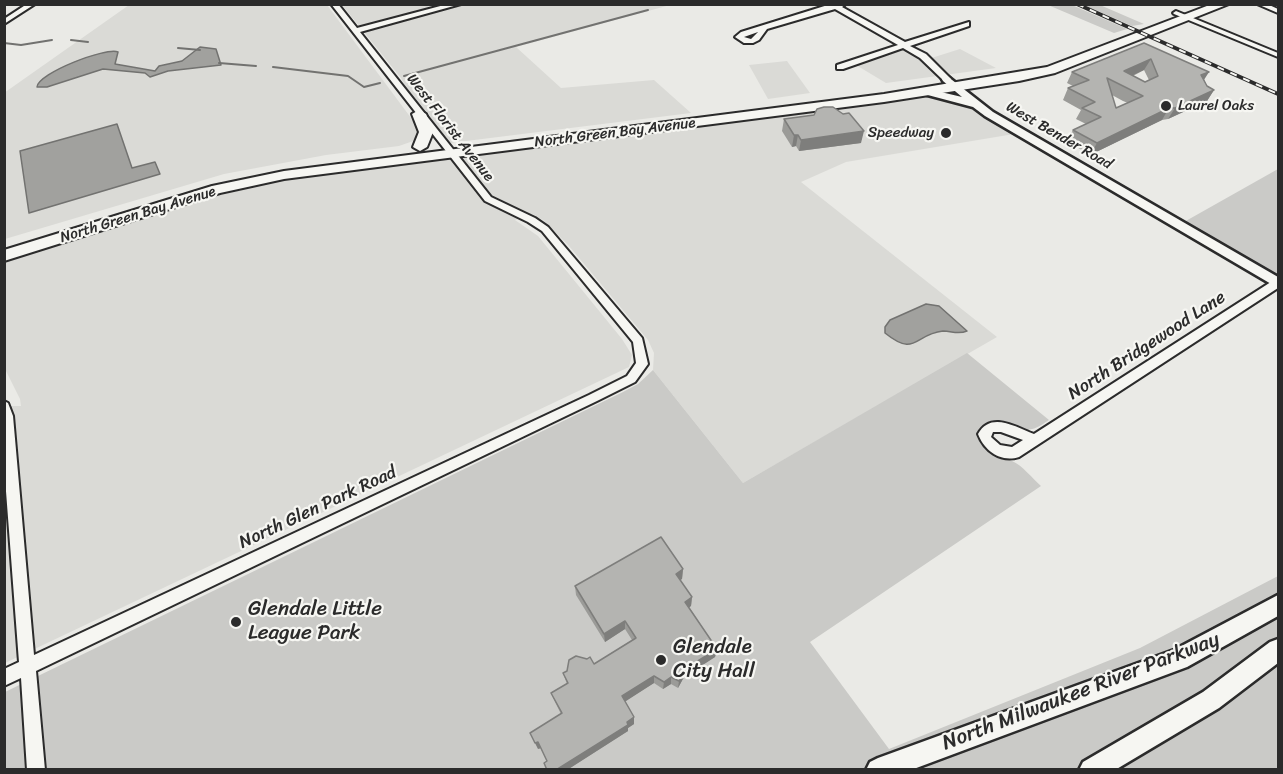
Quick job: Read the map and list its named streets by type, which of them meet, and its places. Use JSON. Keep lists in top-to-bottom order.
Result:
{
  "streets": {
    "main road": ["North Green Bay Avenue"],
    "street": [
      "West Florist Avenue",
      "West Bender Road",
      "North Bridgewood Lane",
      "North Glen Park Road",
      "North Milwaukee River Parkway"
    ]
  },
  "crossings": [
    ["West Florist Avenue", "North Green Bay Avenue"],
    ["West Florist Avenue", "North Glen Park Road"],
    ["North Green Bay Avenue", "West Bender Road"],
    ["West Bender Road", "North Bridgewood Lane"]
  ],
  "places": [
    "Laurel Oaks",
    "Speedway",
    "Glendale Little League Park",
    "Glendale City Hall"
  ]
}
